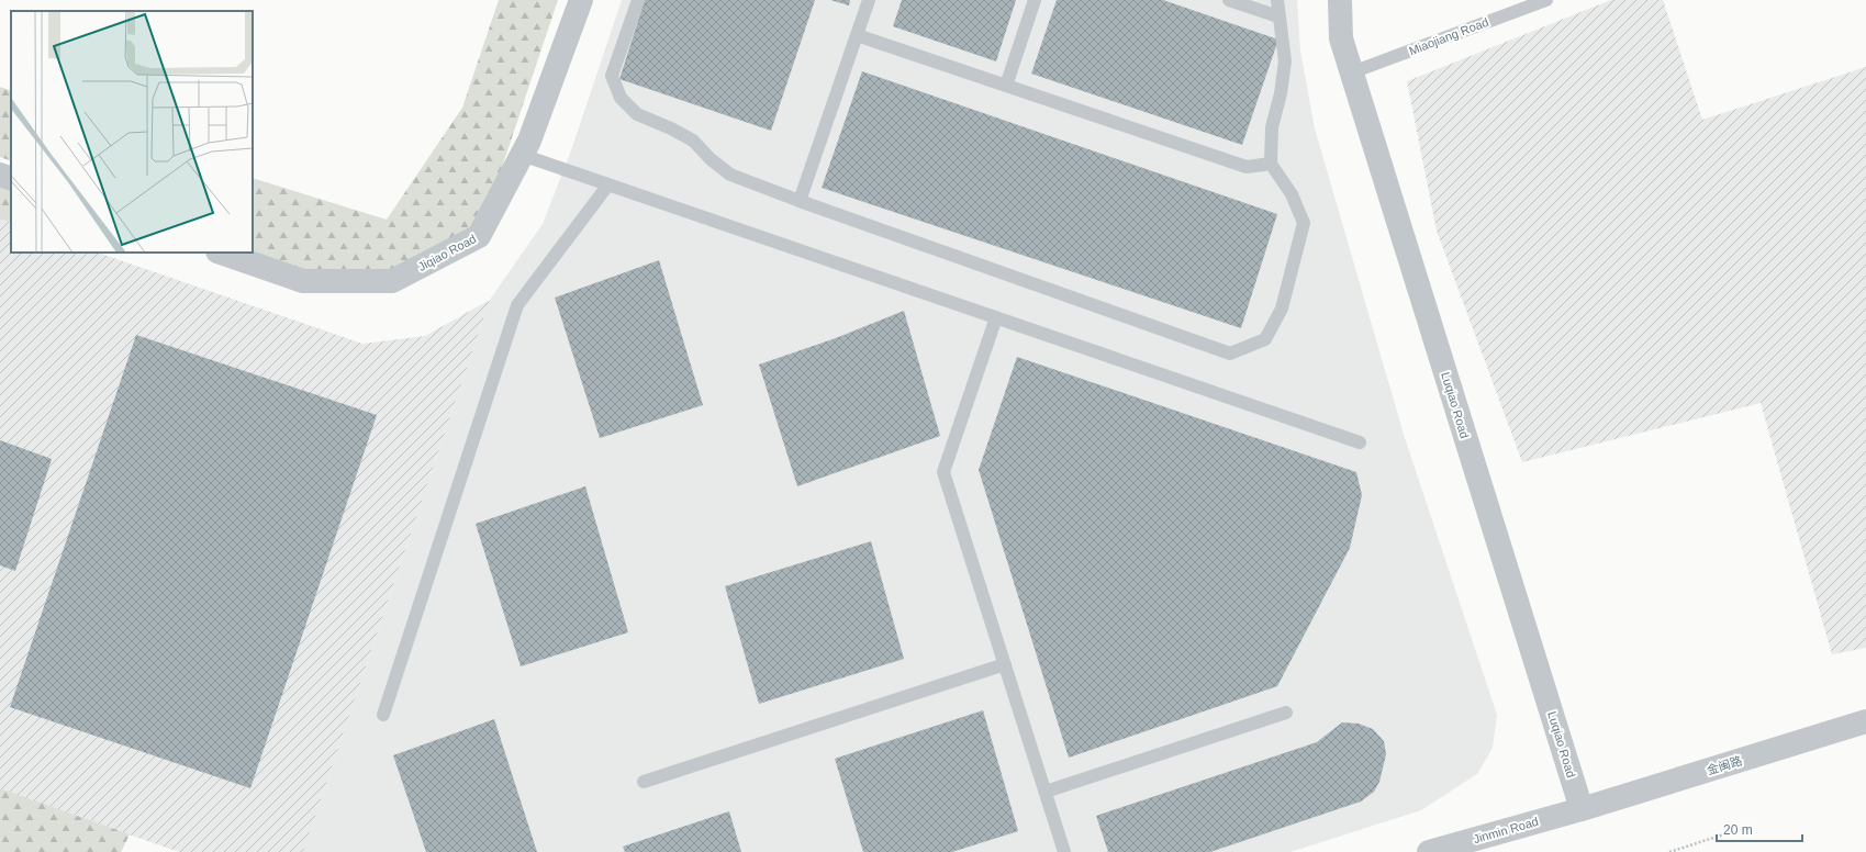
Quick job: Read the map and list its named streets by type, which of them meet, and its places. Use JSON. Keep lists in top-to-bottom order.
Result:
{
  "streets": {
    "street": [
      "Jiqiao Road",
      "Luqiao Road",
      "金闽路",
      "Jinmin Road"
    ],
    "lane": ["Miaojiang Road"]
  },
  "crossings": [
    ["Miaojiang Road", "Luqiao Road"],
    ["Luqiao Road", "金闽路"],
    ["Luqiao Road", "Jinmin Road"],
    ["金闽路", "Jinmin Road"]
  ],
  "scale_bar": "20 m"
}
